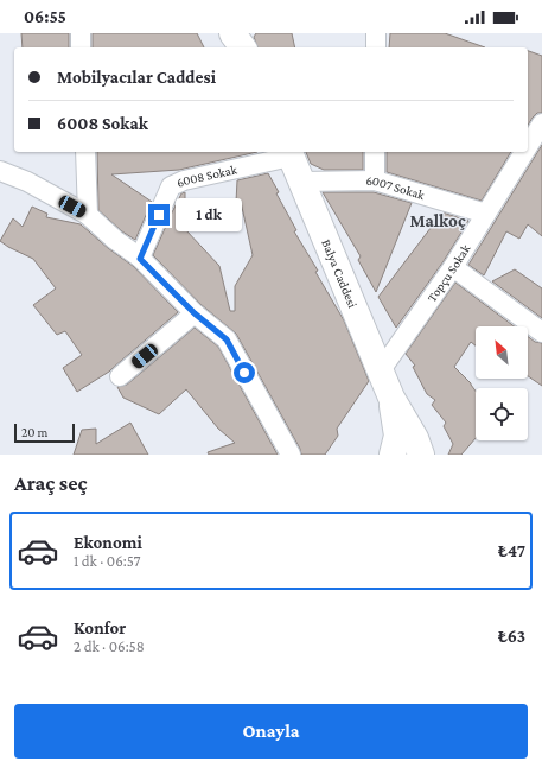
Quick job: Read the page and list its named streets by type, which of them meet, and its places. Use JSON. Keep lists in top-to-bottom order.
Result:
{
  "streets": {
    "main road": ["Balya Caddesi"],
    "street": ["6008 Sokak", "6007 Sokak", "Topçu Sokak"]
  },
  "crossings": [
    ["6008 Sokak", "Balya Caddesi"],
    ["6007 Sokak", "Balya Caddesi"],
    ["6007 Sokak", "Topçu Sokak"],
    ["Balya Caddesi", "Topçu Sokak"]
  ],
  "districts": ["Malkoç"],
  "scale_bar": "20 m",
  "north": "top left",
  "page": {
    "status": "06:55",
    "banner": ["Mobilyacılar Caddesi", "6008 Sokak"],
    "bubble": "1 dk",
    "scale": "20 m",
    "heading": "Araç seç",
    "list": [
      {
        "name": "Ekonomi",
        "note": "1 dk · 06:57",
        "value": "₺47"
      },
      {
        "name": "Konfor",
        "note": "2 dk · 06:58",
        "value": "₺63"
      }
    ],
    "buttons": "Onayla"
  }
}
